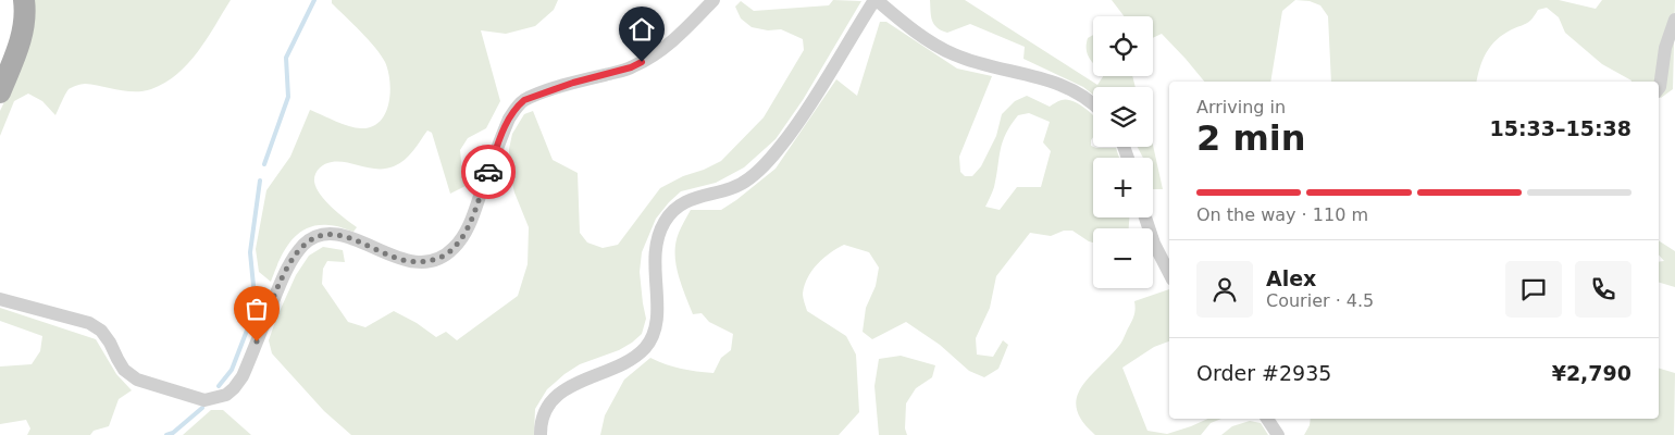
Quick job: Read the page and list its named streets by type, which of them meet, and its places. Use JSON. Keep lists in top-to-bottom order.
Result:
{
  "page": {
    "map_buttons": ["+", "−"],
    "heading": ["2 min", "Arriving in", "15:33–15:38"],
    "panel": [
      "Alex",
      "Courier · 4.5",
      "Order #2935",
      "¥2,790"
    ],
    "bar": "On the way · 110 m"
  }
}
